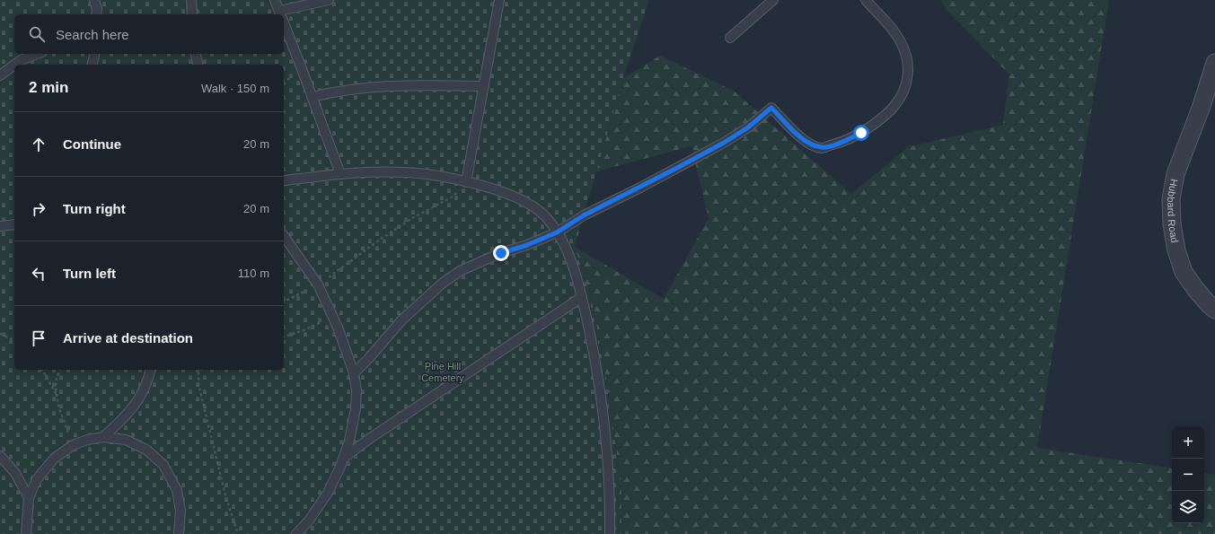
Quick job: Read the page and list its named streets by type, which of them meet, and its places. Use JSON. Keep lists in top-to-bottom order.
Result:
{
  "streets": {
    "street": ["Hubbard Road"]
  },
  "parks": ["Pine Hill Cemetery"],
  "page": {
    "search": "Search here",
    "heading": ["2 min", "Walk · 150 m"],
    "list": [
      ["Continue", "20 m"],
      ["Turn right", "20 m"],
      ["Turn left", "110 m"],
      "Arrive at destination"
    ],
    "map_buttons": ["+", "−"]
  }
}
